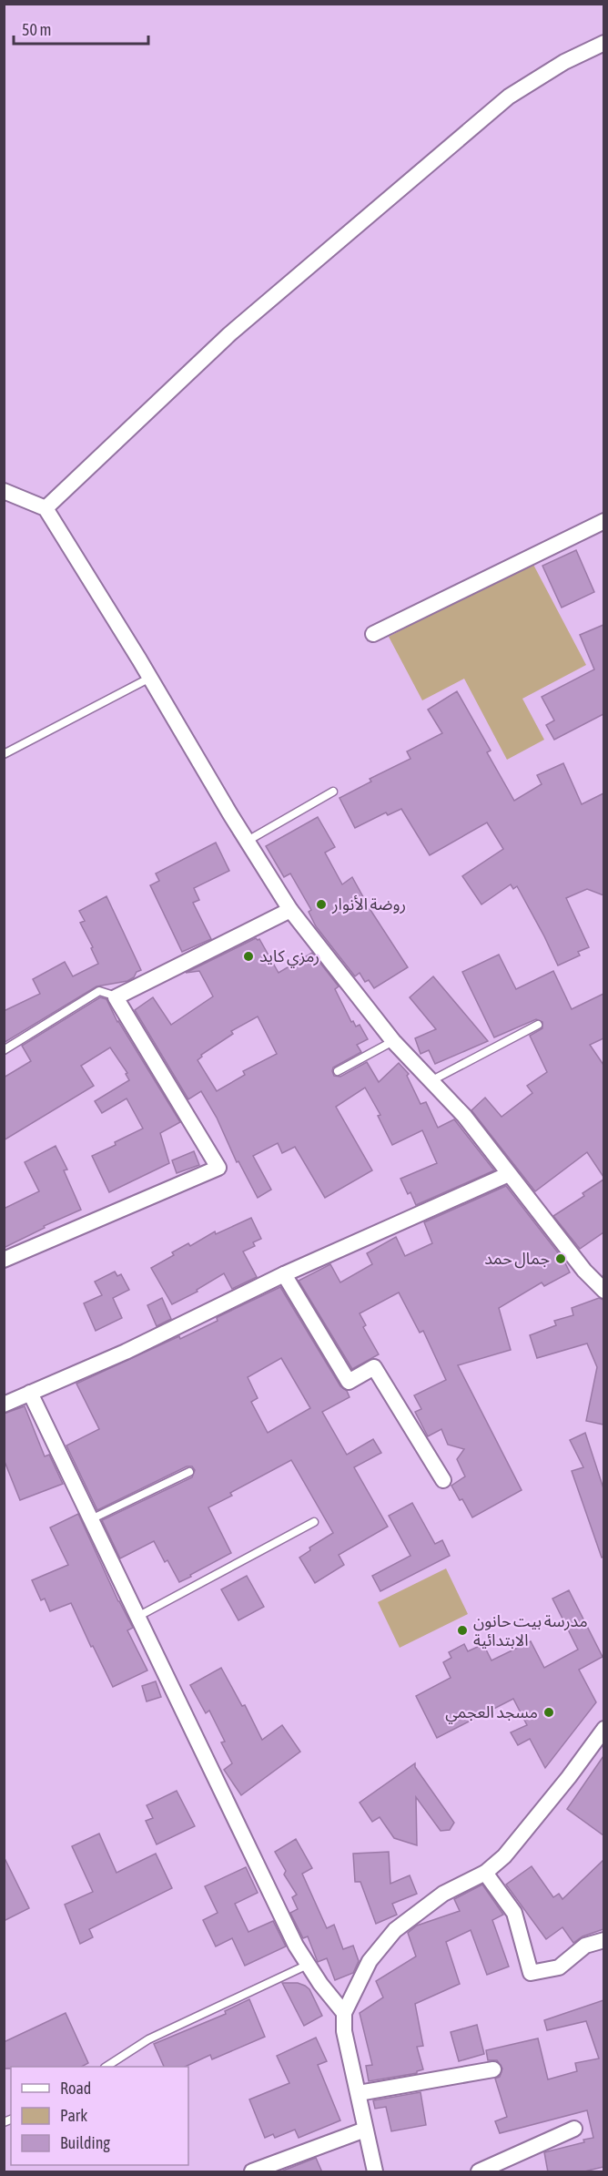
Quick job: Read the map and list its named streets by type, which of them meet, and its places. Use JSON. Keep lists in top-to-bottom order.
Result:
{
  "places": [
    "روضة الأنوار",
    "رمزي كايد",
    "جمال حمد",
    "مدرسة بيت حانون الابتدائية",
    "مسجد العجمي"
  ],
  "legend": ["Road", "Park", "Building"],
  "scale_bar": "50 m"
}
